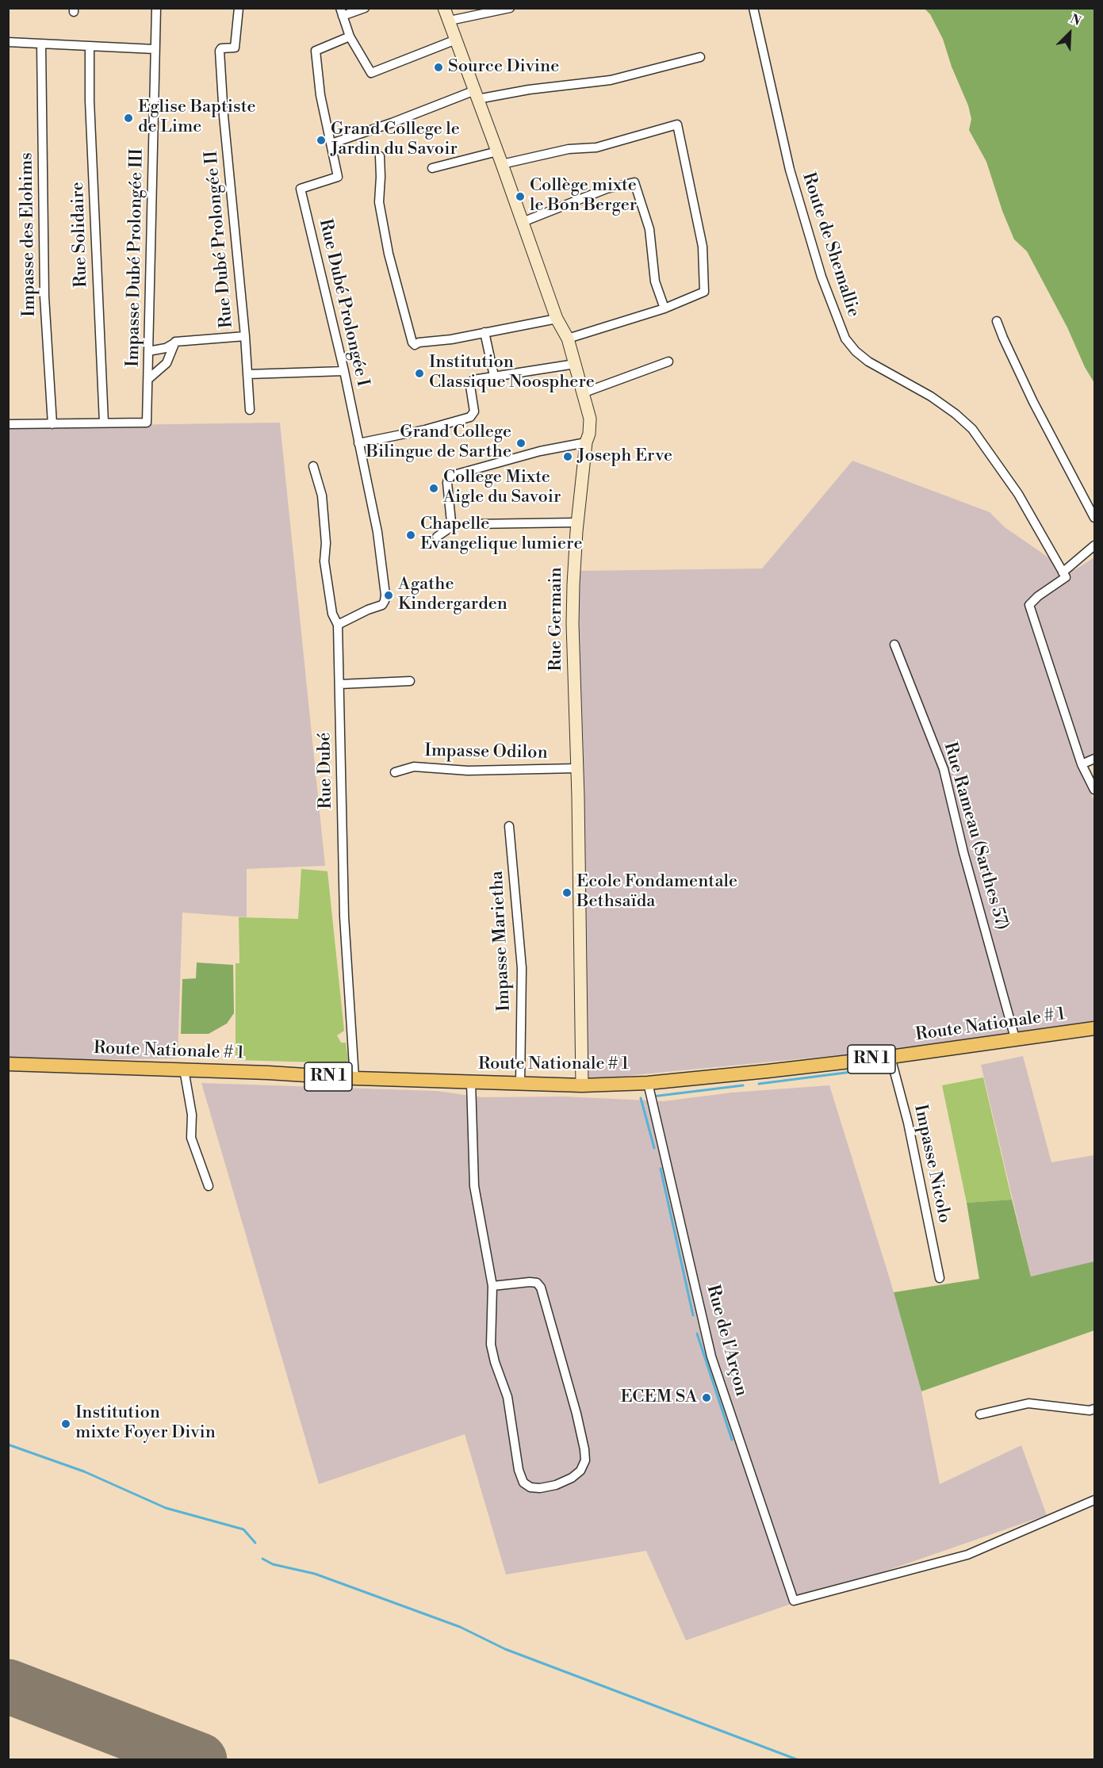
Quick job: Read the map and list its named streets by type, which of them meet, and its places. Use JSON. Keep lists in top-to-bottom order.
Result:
{
  "streets": {
    "main road": ["Route Nationale # 1", "RN 1"],
    "street": [
      "Impasse des Elohims",
      "Rue Solidaire",
      "Rue Dubé Prolongée II",
      "Route de Shemallie",
      "Impasse Dubé Prolongée III",
      "Rue Dubé Prolongée I",
      "Rue Germain",
      "Impasse Odilon",
      "Rue Dubé",
      "Rue Rameau (Sarthes 57)",
      "Impasse Marietha",
      "Impasse Nicolo",
      "Rue de l'Arçon"
    ]
  },
  "crossings": [
    ["Rue Solidaire", "Impasse Dubé Prolongée III"],
    ["Rue Dubé Prolongée II", "Impasse Dubé Prolongée III"],
    ["Rue Dubé Prolongée I", "Rue Dubé"],
    ["Rue Germain", "Impasse Odilon"],
    ["Rue Germain", "Route Nationale # 1"],
    ["Rue Dubé", "Route Nationale # 1"],
    ["Rue Rameau (Sarthes 57)", "Route Nationale # 1"],
    ["Impasse Marietha", "Route Nationale # 1"],
    ["Route Nationale # 1", "Impasse Nicolo"],
    ["Route Nationale # 1", "Rue de l'Arçon"]
  ],
  "places": [
    "Source Divine",
    "Eglise Baptiste de Lime",
    "Grand College le Jardin du Savoir",
    "Collège mixte le Bon Berger",
    "Institution Classique Noosphere",
    "Grand College Bilingue de Sarthe",
    "Joseph Erve",
    "College Mixte Aigle du Savoir",
    "Chapelle Evangelique lumiere",
    "Agathe Kindergarden",
    "Ecole Fondamentale Bethsaïda",
    "ECEM SA",
    "Institution mixte Foyer Divin"
  ],
  "north": "top right"
}
